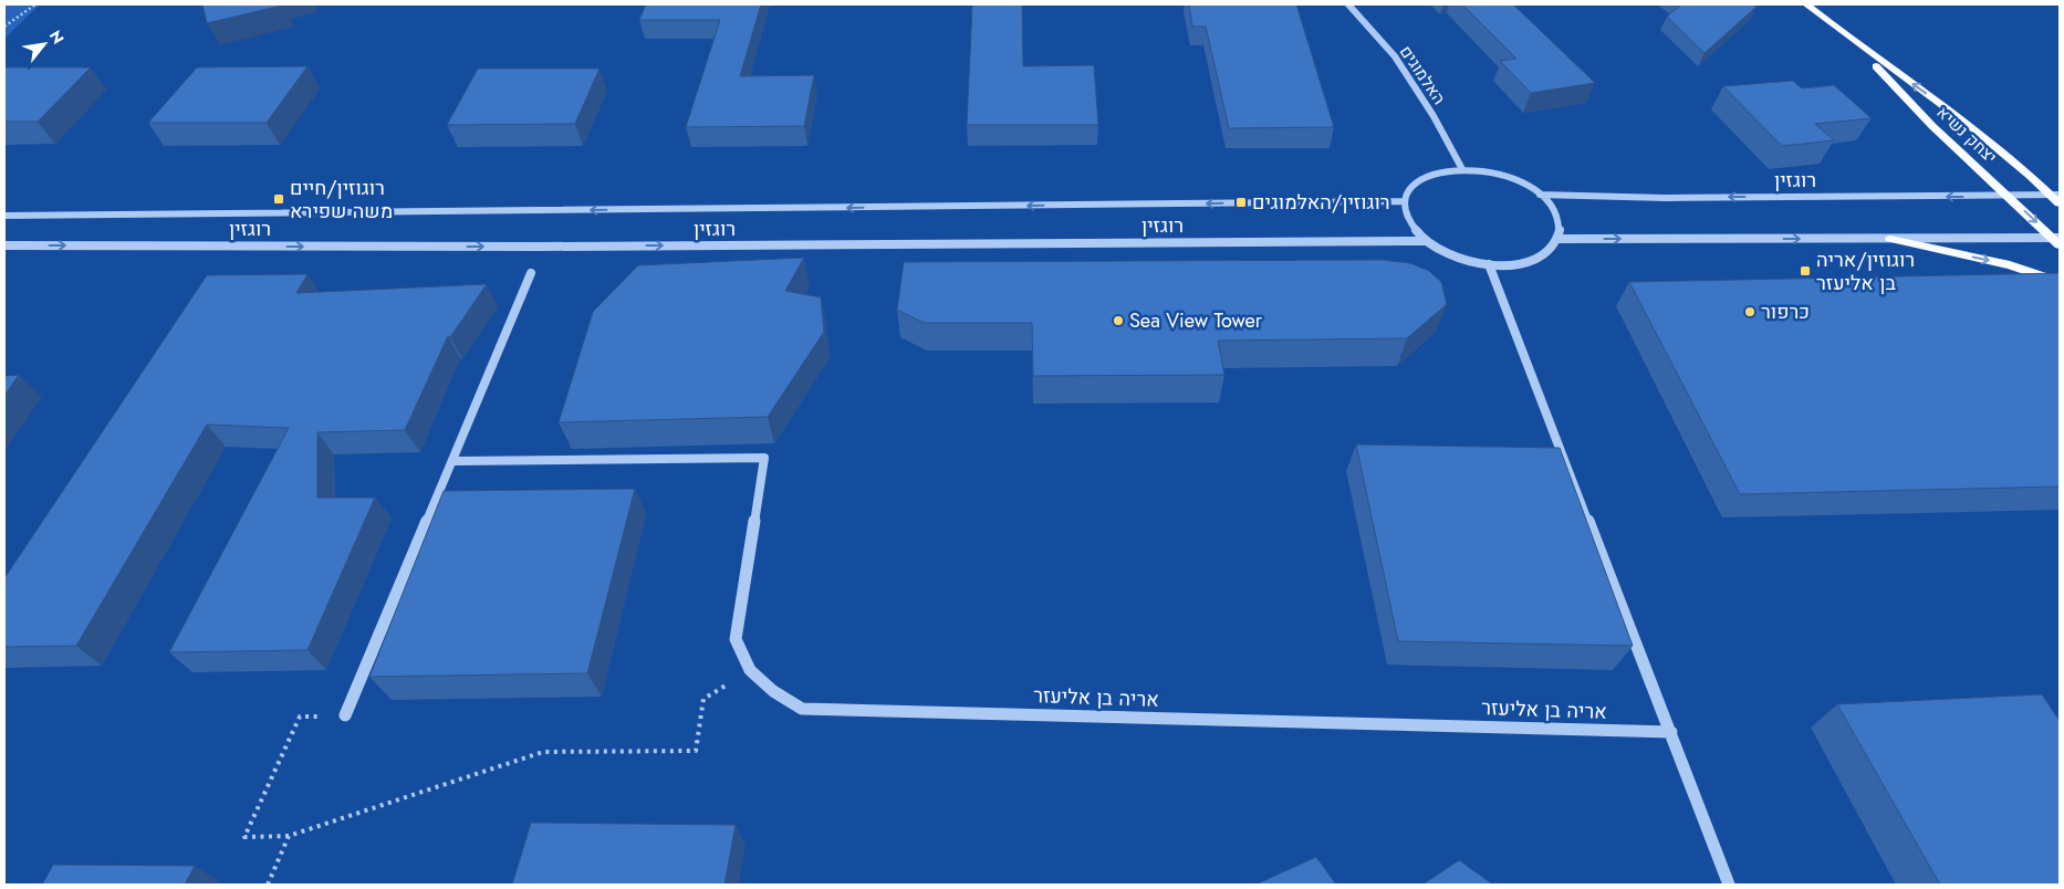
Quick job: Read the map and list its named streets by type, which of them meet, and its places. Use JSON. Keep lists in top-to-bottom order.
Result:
{
  "streets": {
    "main road": ["יצחק נשיא"],
    "street": ["האלמוגים", "רוגזין", "אריה בן אליעזר"]
  },
  "crossings": [
    ["האלמוגים", "רוגזין"],
    ["יצחק נשיא", "רוגזין"]
  ],
  "places": {
    "transit": ["רוגוזין/חיים משה שפירא", "רוגוזין/האלמוגים", "רוגוזין/אריה בן אליעזר"],
    "other": ["כרפור", "Sea View Tower"]
  },
  "north": "top right"
}
